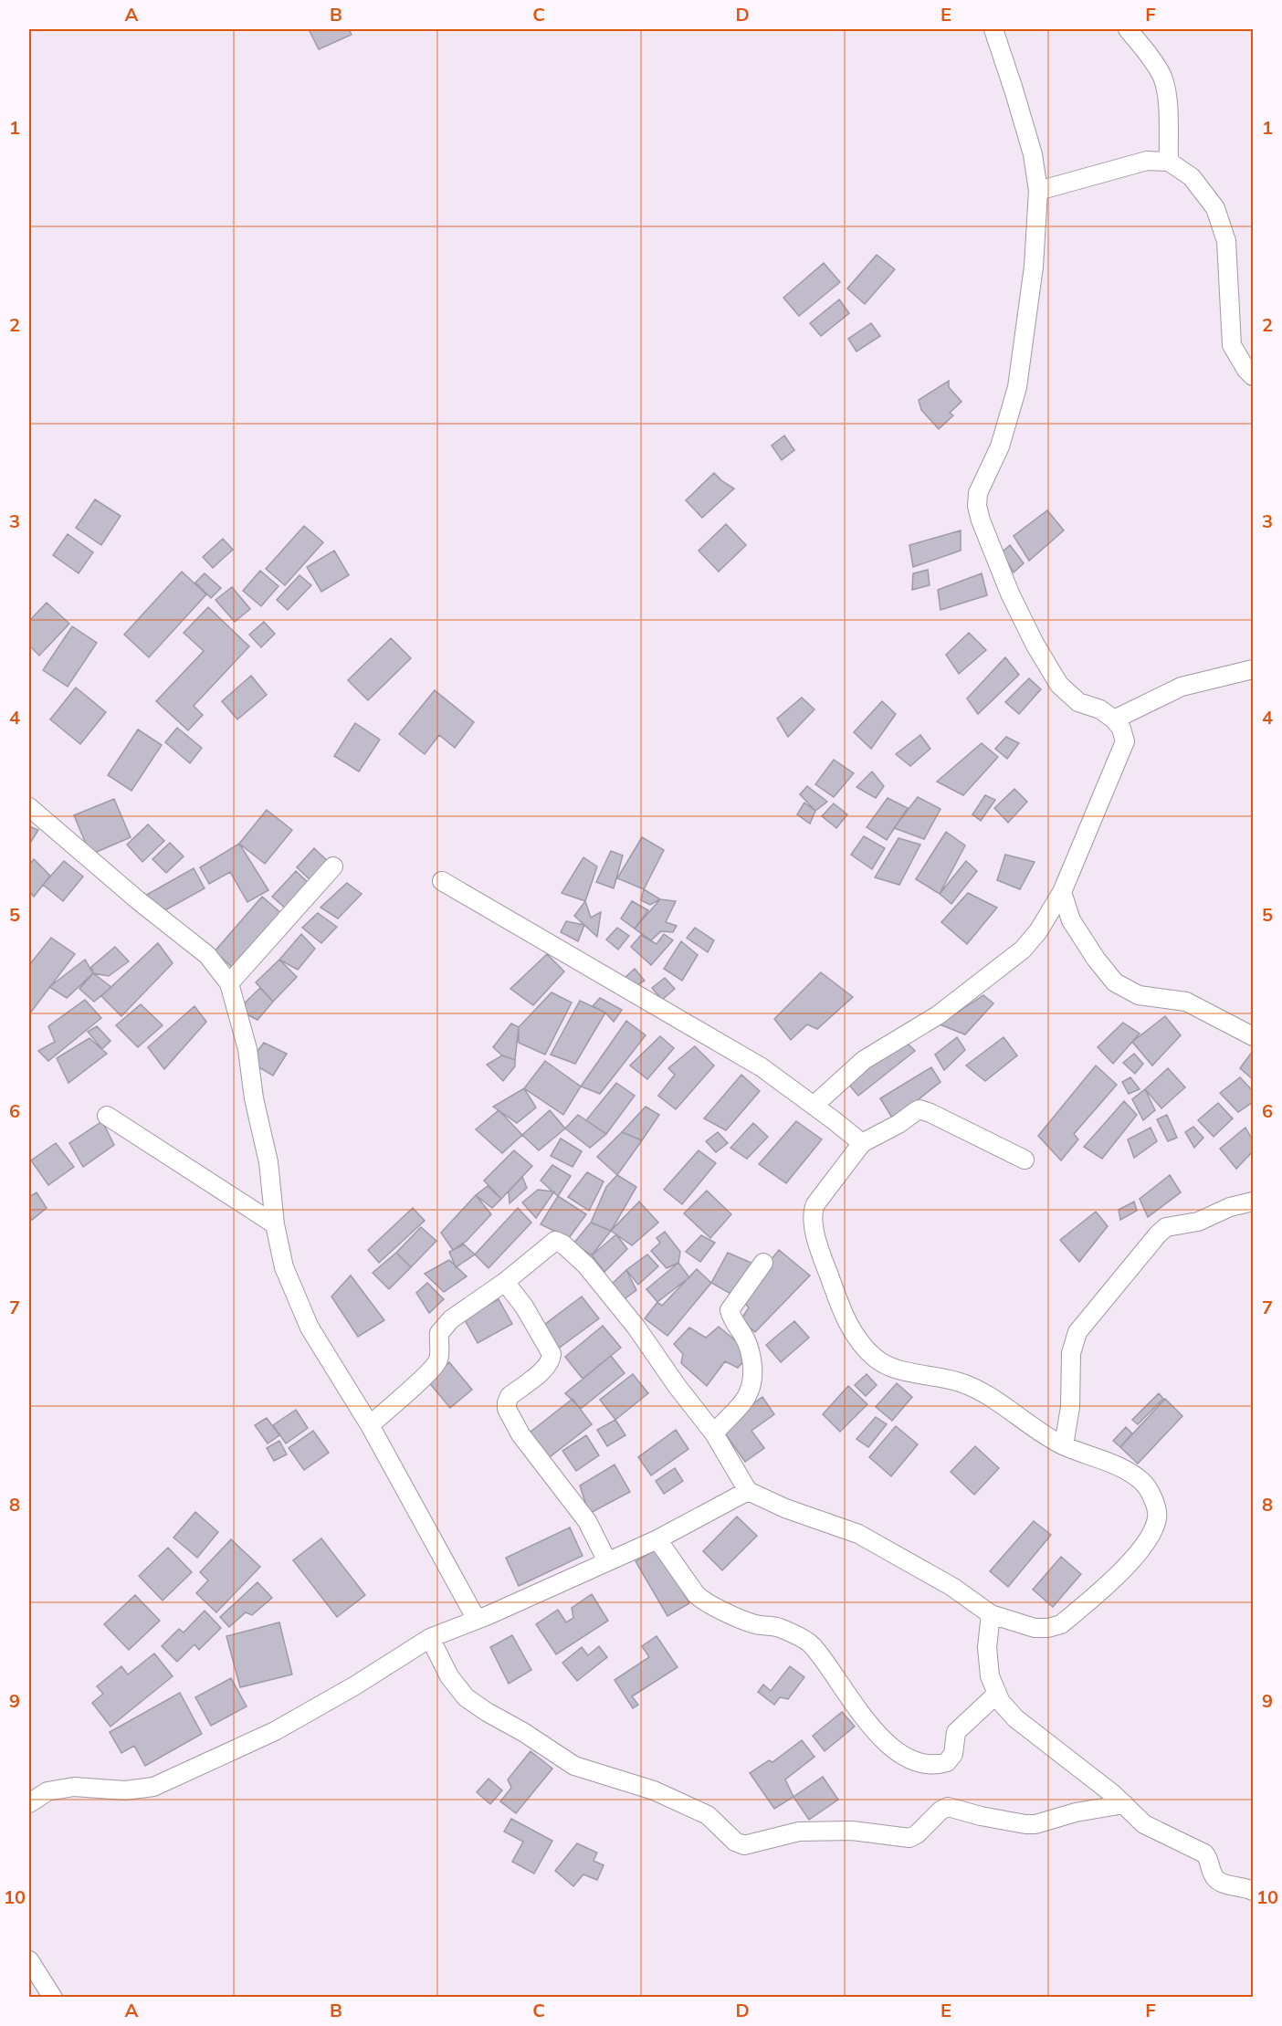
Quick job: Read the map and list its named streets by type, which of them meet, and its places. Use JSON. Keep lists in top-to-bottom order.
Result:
{
  "grid": {
    "columns": [
      "A",
      "B",
      "C",
      "D",
      "E",
      "F"
    ],
    "rows": [
      "1",
      "2",
      "3",
      "4",
      "5",
      "6",
      "7",
      "8",
      "9",
      "10"
    ]
  }
}
